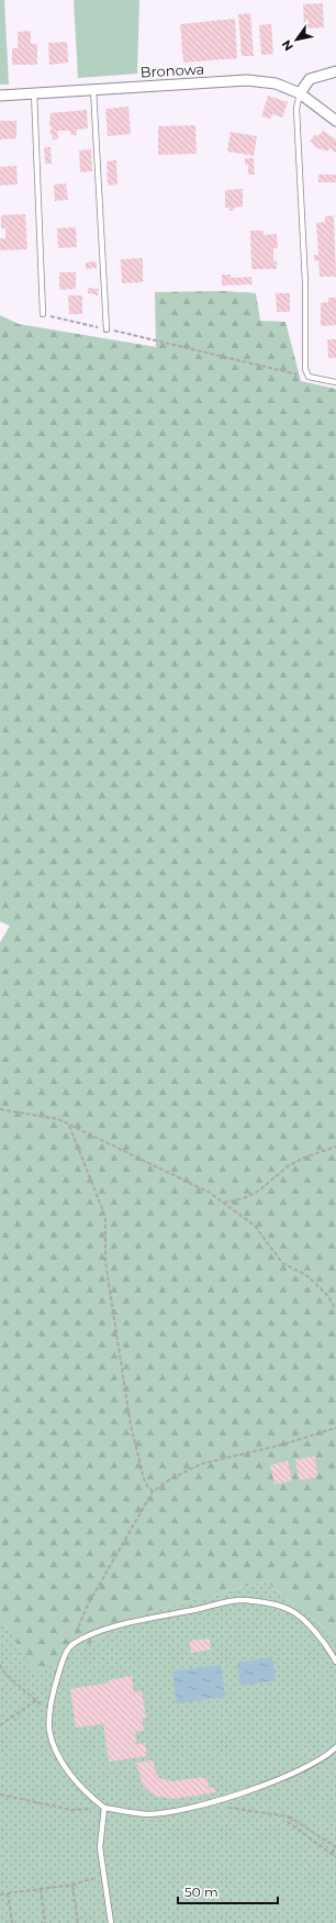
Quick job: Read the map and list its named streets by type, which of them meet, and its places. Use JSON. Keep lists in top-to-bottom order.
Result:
{
  "streets": {
    "street": ["Bronowa"]
  },
  "scale_bar": "50 m",
  "north": "bottom left"
}
